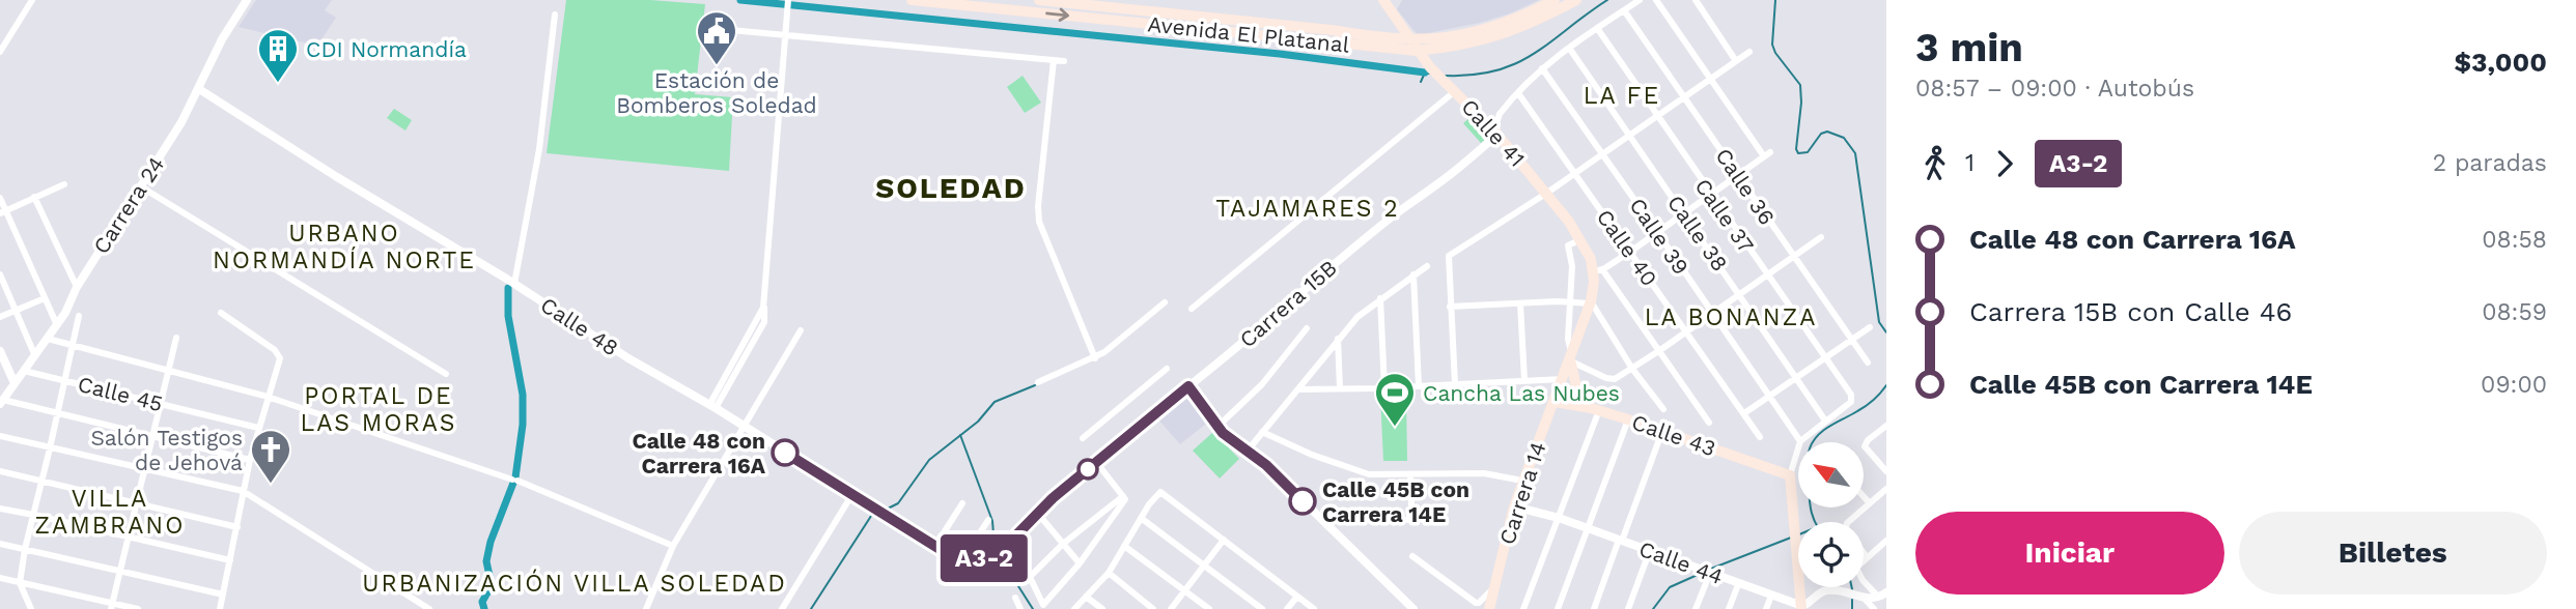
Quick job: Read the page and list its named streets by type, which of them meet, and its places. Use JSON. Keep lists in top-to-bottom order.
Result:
{
  "streets": {
    "main road": [
      "Avenida El Platanal",
      "Calle 41",
      "Calle 43",
      "Carrera 14"
    ],
    "street": [
      "Calle 36",
      "Carrera 24",
      "Calle 37",
      "Calle 38",
      "Calle 39",
      "Calle 40",
      "Carrera 15B",
      "Calle 48",
      "Calle 45",
      "Calle 44"
    ]
  },
  "crossings": [
    ["Avenida El Platanal", "Calle 41"],
    ["Calle 41", "Carrera 15B"],
    ["Calle 41", "Carrera 14"],
    ["Calle 36", "Carrera 15B"],
    ["Carrera 24", "Calle 48"],
    ["Carrera 24", "Calle 45"],
    ["Calle 37", "Calle 38"],
    ["Calle 37", "Carrera 15B"],
    ["Calle 38", "Carrera 15B"],
    ["Calle 39", "Carrera 15B"],
    ["Calle 40", "Carrera 15B"],
    ["Carrera 15B", "Calle 48"],
    ["Calle 43", "Carrera 14"],
    ["Carrera 14", "Calle 44"]
  ],
  "districts": [
    "LA FE",
    "SOLEDAD",
    "TAJAMARES 2",
    "URBANO NORMANDÍA NORTE",
    "LA BONANZA",
    "PORTAL DE LAS MORAS",
    "VILLA ZAMBRANO",
    "URBANIZACIÓN VILLA SOLEDAD"
  ],
  "places": {
    "public building": ["Estación de Bomberos Soledad"],
    "building": ["CDI Normandía"],
    "sports": ["Cancha Las Nubes"],
    "other": ["Calle 48 con Carrera 16A", "Calle 45B con Carrera 14E"],
    "church": ["Salón Testigos de Jehová"]
  },
  "lines": ["bus line A3-2"],
  "north": "top left",
  "page": {
    "on_map": "A3-2",
    "heading": ["3 min", "08:57 – 09:00 · Autobús", "$3,000"],
    "legs": ["1", "A3-2", "2 paradas"],
    "list": [
      {
        "name": "Calle 48 con Carrera 16A",
        "value": "08:58"
      },
      {
        "name": "Carrera 15B con Calle 46",
        "value": "08:59"
      },
      {
        "name": "Calle 45B con Carrera 14E",
        "value": "09:00"
      }
    ],
    "buttons": ["Iniciar", "Billetes"]
  }
}
